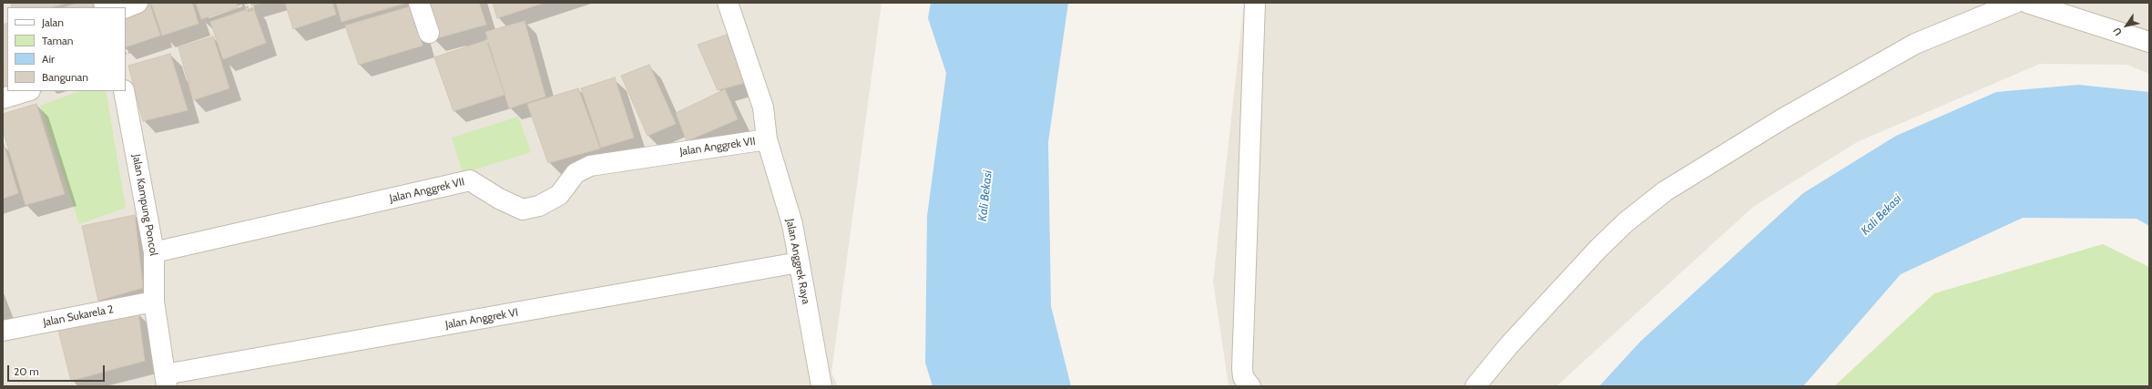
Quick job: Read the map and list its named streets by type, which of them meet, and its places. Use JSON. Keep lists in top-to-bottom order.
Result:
{
  "streets": {
    "street": [
      "Jalan Anggrek VII",
      "Jalan Kampung Poncol",
      "Jalan Anggrek Raya",
      "Jalan Sukarela 2",
      "Jalan Anggrek VI"
    ]
  },
  "crossings": [
    ["Jalan Anggrek VII", "Jalan Kampung Poncol"],
    ["Jalan Anggrek VII", "Jalan Anggrek Raya"],
    ["Jalan Kampung Poncol", "Jalan Sukarela 2"],
    ["Jalan Kampung Poncol", "Jalan Anggrek VI"],
    ["Jalan Anggrek Raya", "Jalan Anggrek VI"]
  ],
  "water": ["Kali Bekasi"],
  "legend": [
    "Jalan",
    "Taman",
    "Air",
    "Bangunan"
  ],
  "scale_bar": "20 m",
  "north": "bottom left"
}
